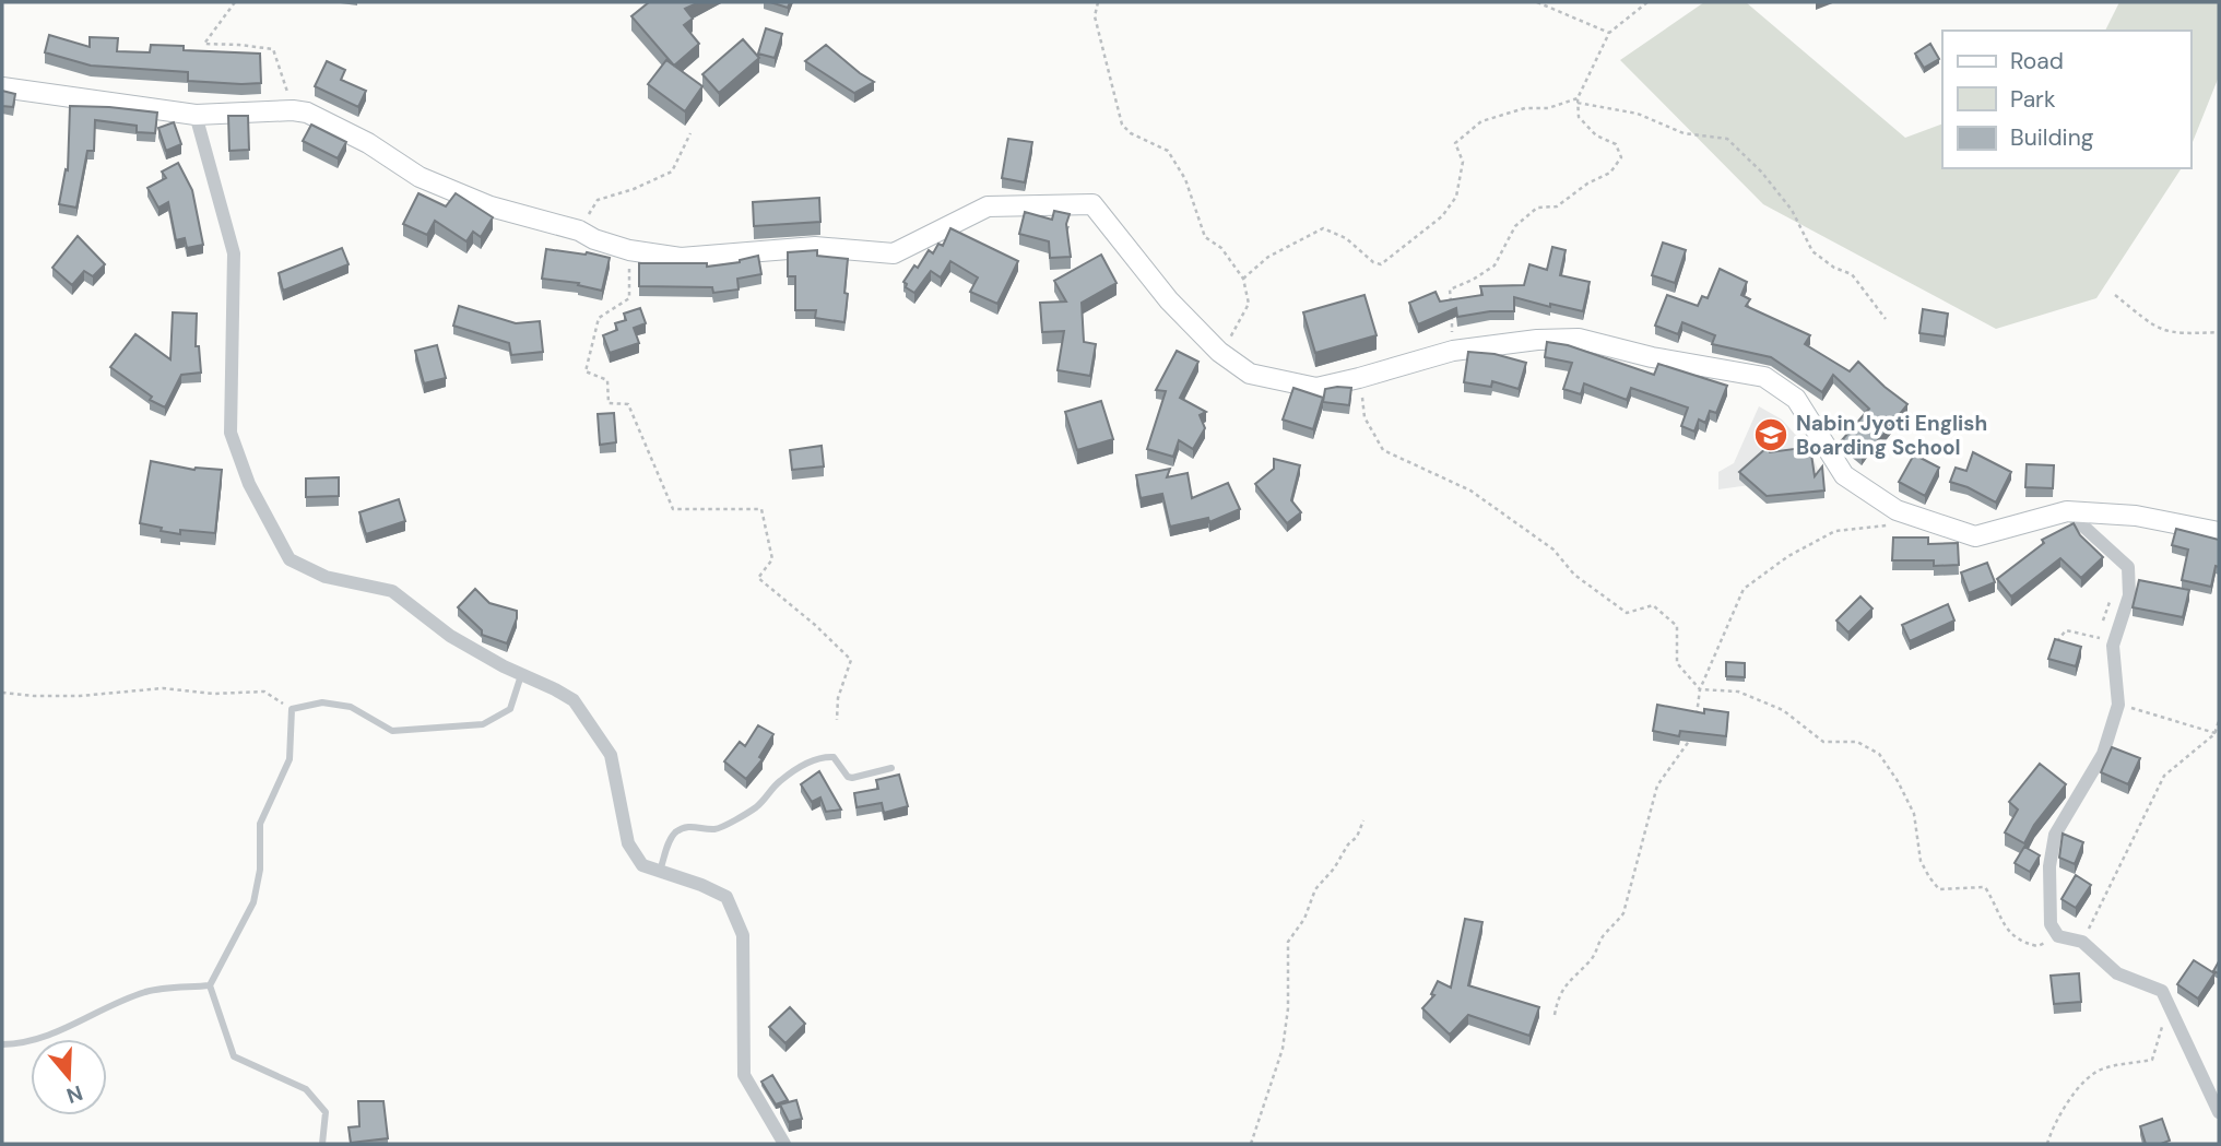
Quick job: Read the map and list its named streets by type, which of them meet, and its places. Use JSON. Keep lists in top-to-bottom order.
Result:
{
  "places": {
    "school or university": ["Nabin Jyoti English Boarding School"]
  },
  "legend": ["Road", "Park", "Building"],
  "north": "bottom"
}
